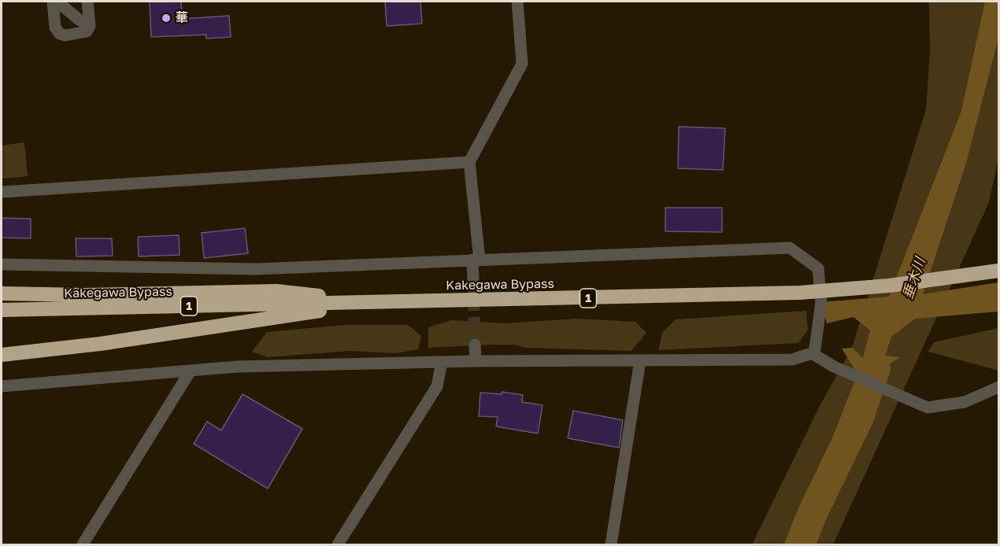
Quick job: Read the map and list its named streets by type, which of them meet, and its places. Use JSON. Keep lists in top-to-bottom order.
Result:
{
  "streets": {
    "highway": ["Kakegawa Bypass", "1"]
  },
  "water": ["垂木川"],
  "places": ["華"]
}
